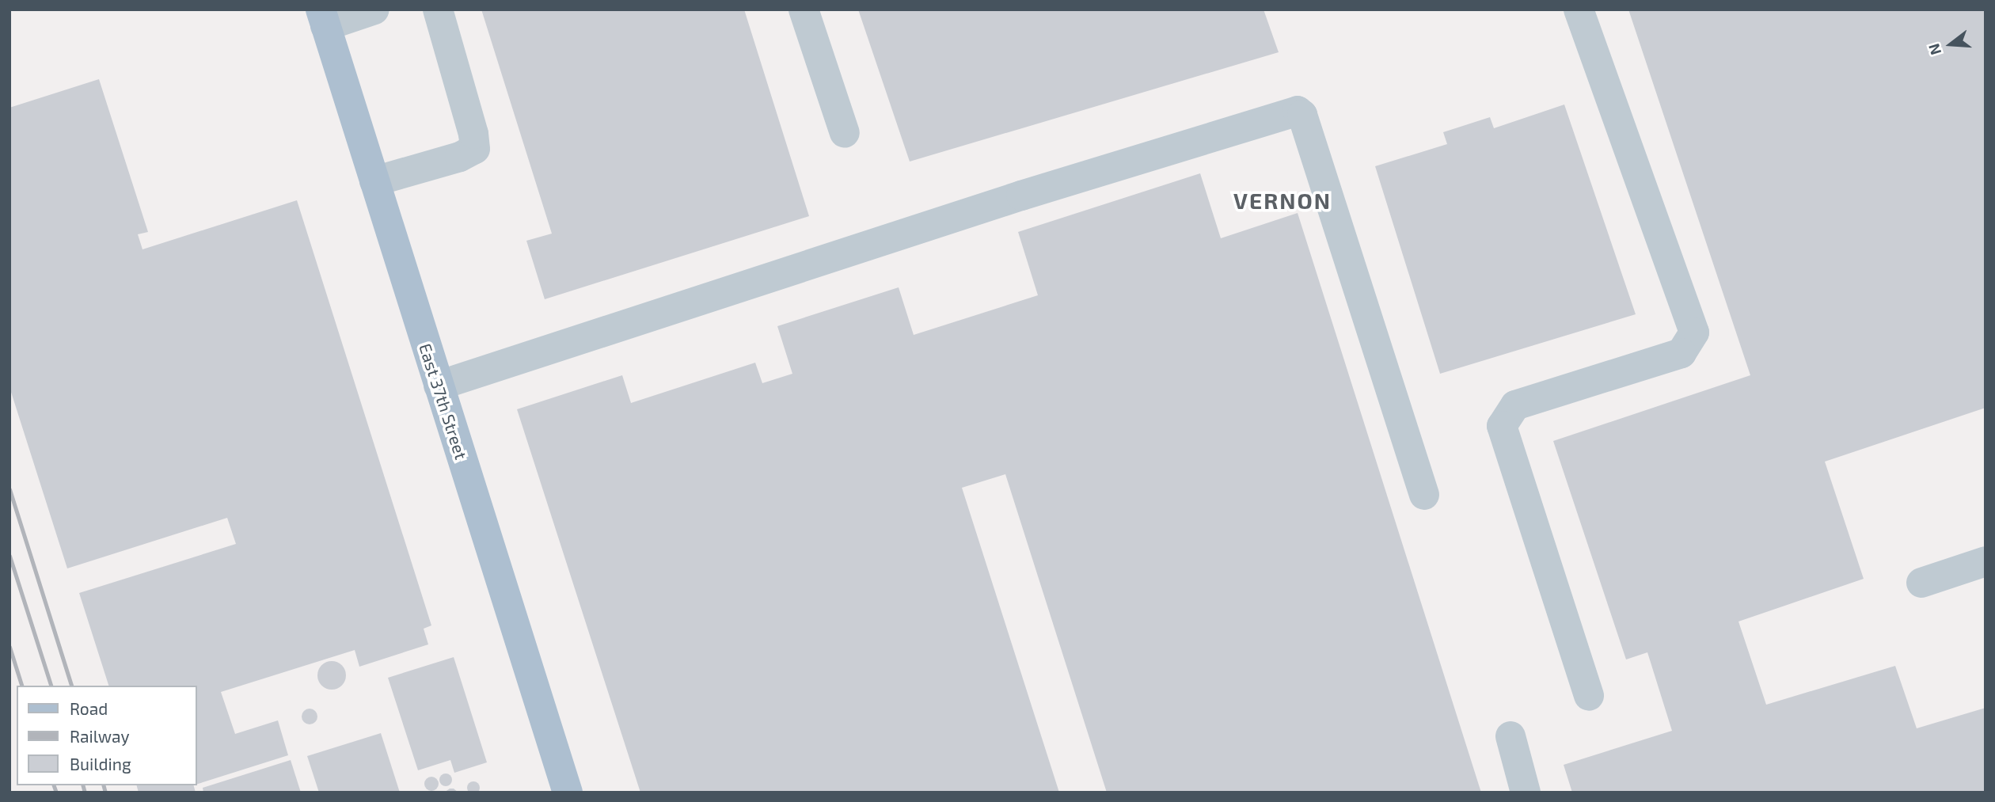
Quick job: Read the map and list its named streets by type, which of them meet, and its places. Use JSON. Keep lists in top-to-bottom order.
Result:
{
  "streets": {
    "main road": ["East 37th Street"]
  },
  "districts": ["VERNON"],
  "legend": ["Road", "Railway", "Building"],
  "north": "left"
}
